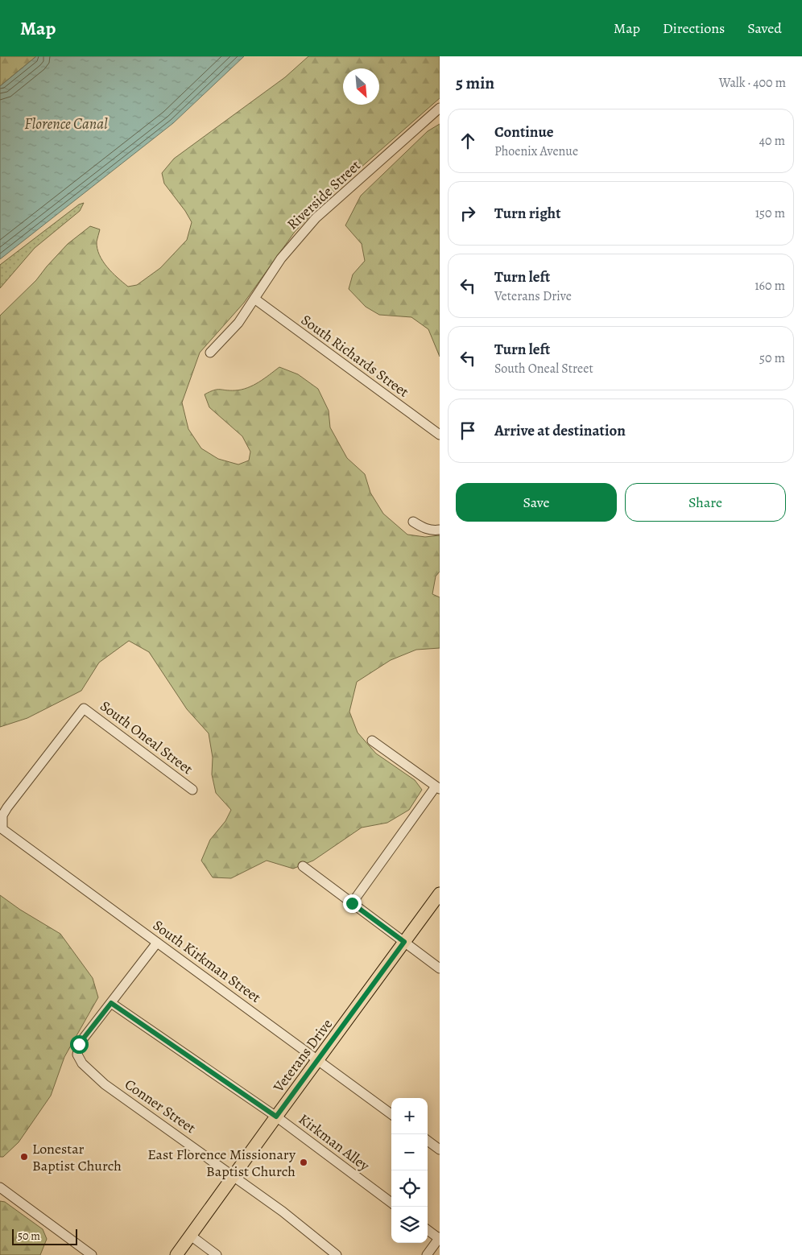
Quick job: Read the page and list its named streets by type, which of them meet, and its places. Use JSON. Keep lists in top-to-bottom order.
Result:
{
  "streets": {
    "main road": ["Veterans Drive"],
    "street": [
      "Riverside Street",
      "South Richards Street",
      "South Oneal Street",
      "South Kirkman Street",
      "Conner Street",
      "Kirkman Alley"
    ]
  },
  "crossings": [
    ["Riverside Street", "South Richards Street"],
    ["South Oneal Street", "South Kirkman Street"],
    ["South Kirkman Street", "Veterans Drive"],
    ["Veterans Drive", "Conner Street"],
    ["Veterans Drive", "Kirkman Alley"],
    ["Conner Street", "Kirkman Alley"]
  ],
  "water": ["Florence Canal"],
  "places": ["Lonestar Baptist Church", "East Florence Missionary Baptist Church"],
  "scale_bar": "50 m",
  "north": "bottom right",
  "page": {
    "header": "Map",
    "nav": ["Map", "Directions", "Saved"],
    "heading": ["5 min", "Walk · 400 m"],
    "list": [
      ["Continue", "Phoenix Avenue", "40 m"],
      ["Turn right", "150 m"],
      ["Turn left", "Veterans Drive", "160 m"],
      ["Turn left", "South Oneal Street", "50 m"],
      "Arrive at destination"
    ],
    "buttons": ["Save", "Share"],
    "map_buttons": ["+", "−"],
    "scale": "50 m"
  }
}
